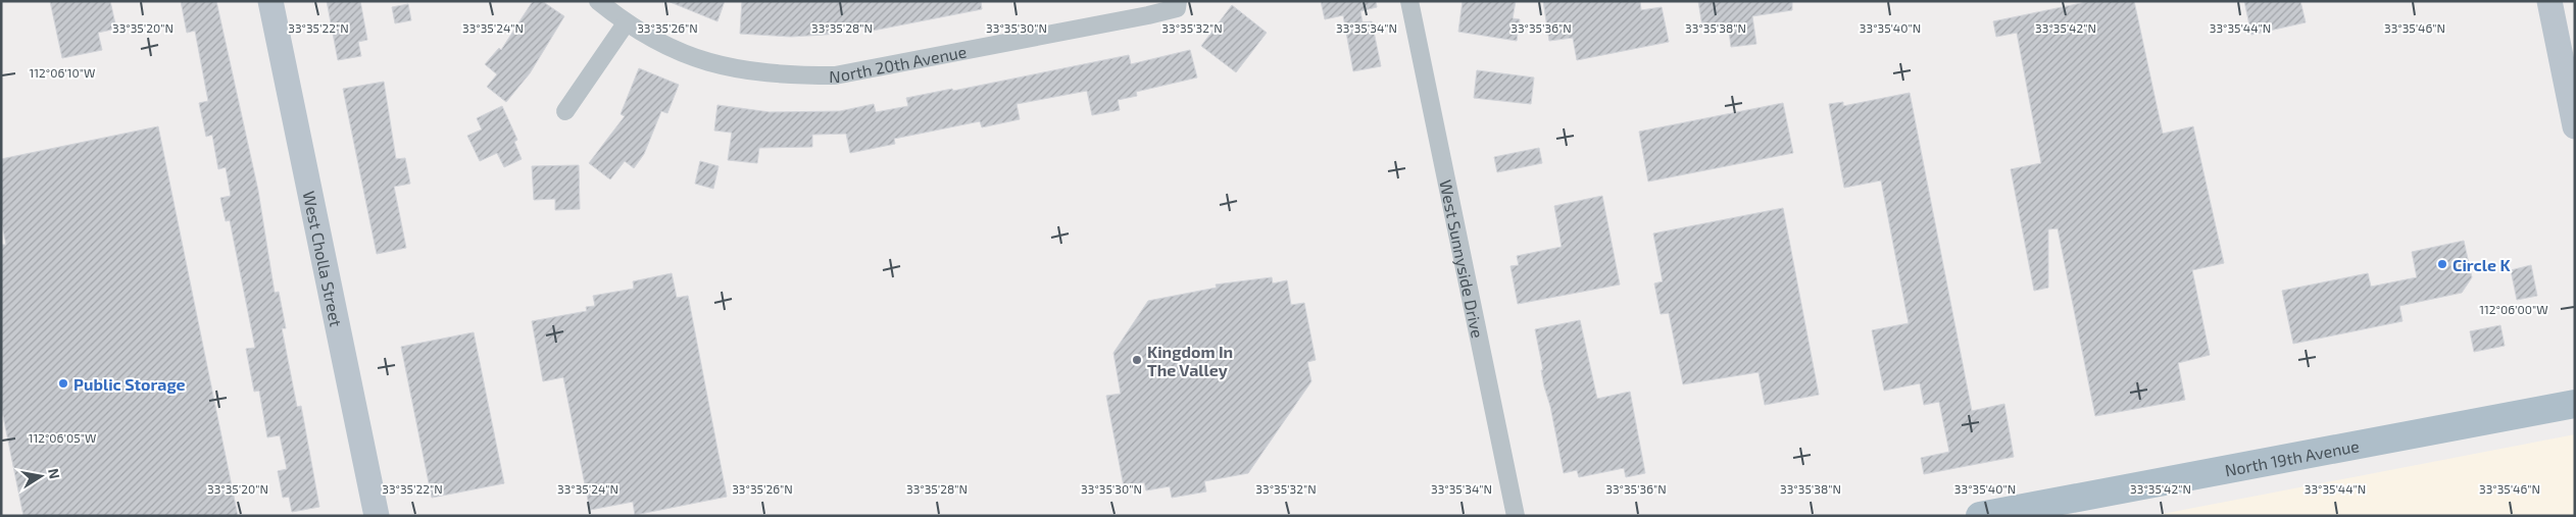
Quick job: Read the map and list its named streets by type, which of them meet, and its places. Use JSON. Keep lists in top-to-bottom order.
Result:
{
  "streets": {
    "main road": ["North 19th Avenue"],
    "street": ["North 20th Avenue", "West Cholla Street", "West Sunnyside Drive"]
  },
  "places": ["Circle K", "Kingdom In The Valley", "Public Storage"],
  "north": "right",
  "coordinates": [
    "33°35'20\"N",
    "33°35'22\"N",
    "33°35'24\"N",
    "33°35'26\"N",
    "33°35'28\"N",
    "33°35'30\"N",
    "33°35'32\"N",
    "33°35'34\"N",
    "33°35'36\"N",
    "33°35'38\"N",
    "33°35'40\"N",
    "33°35'42\"N",
    "33°35'44\"N",
    "33°35'46\"N",
    "112°06'10\"W",
    "112°06'00\"W",
    "112°06'05\"W"
  ]
}
